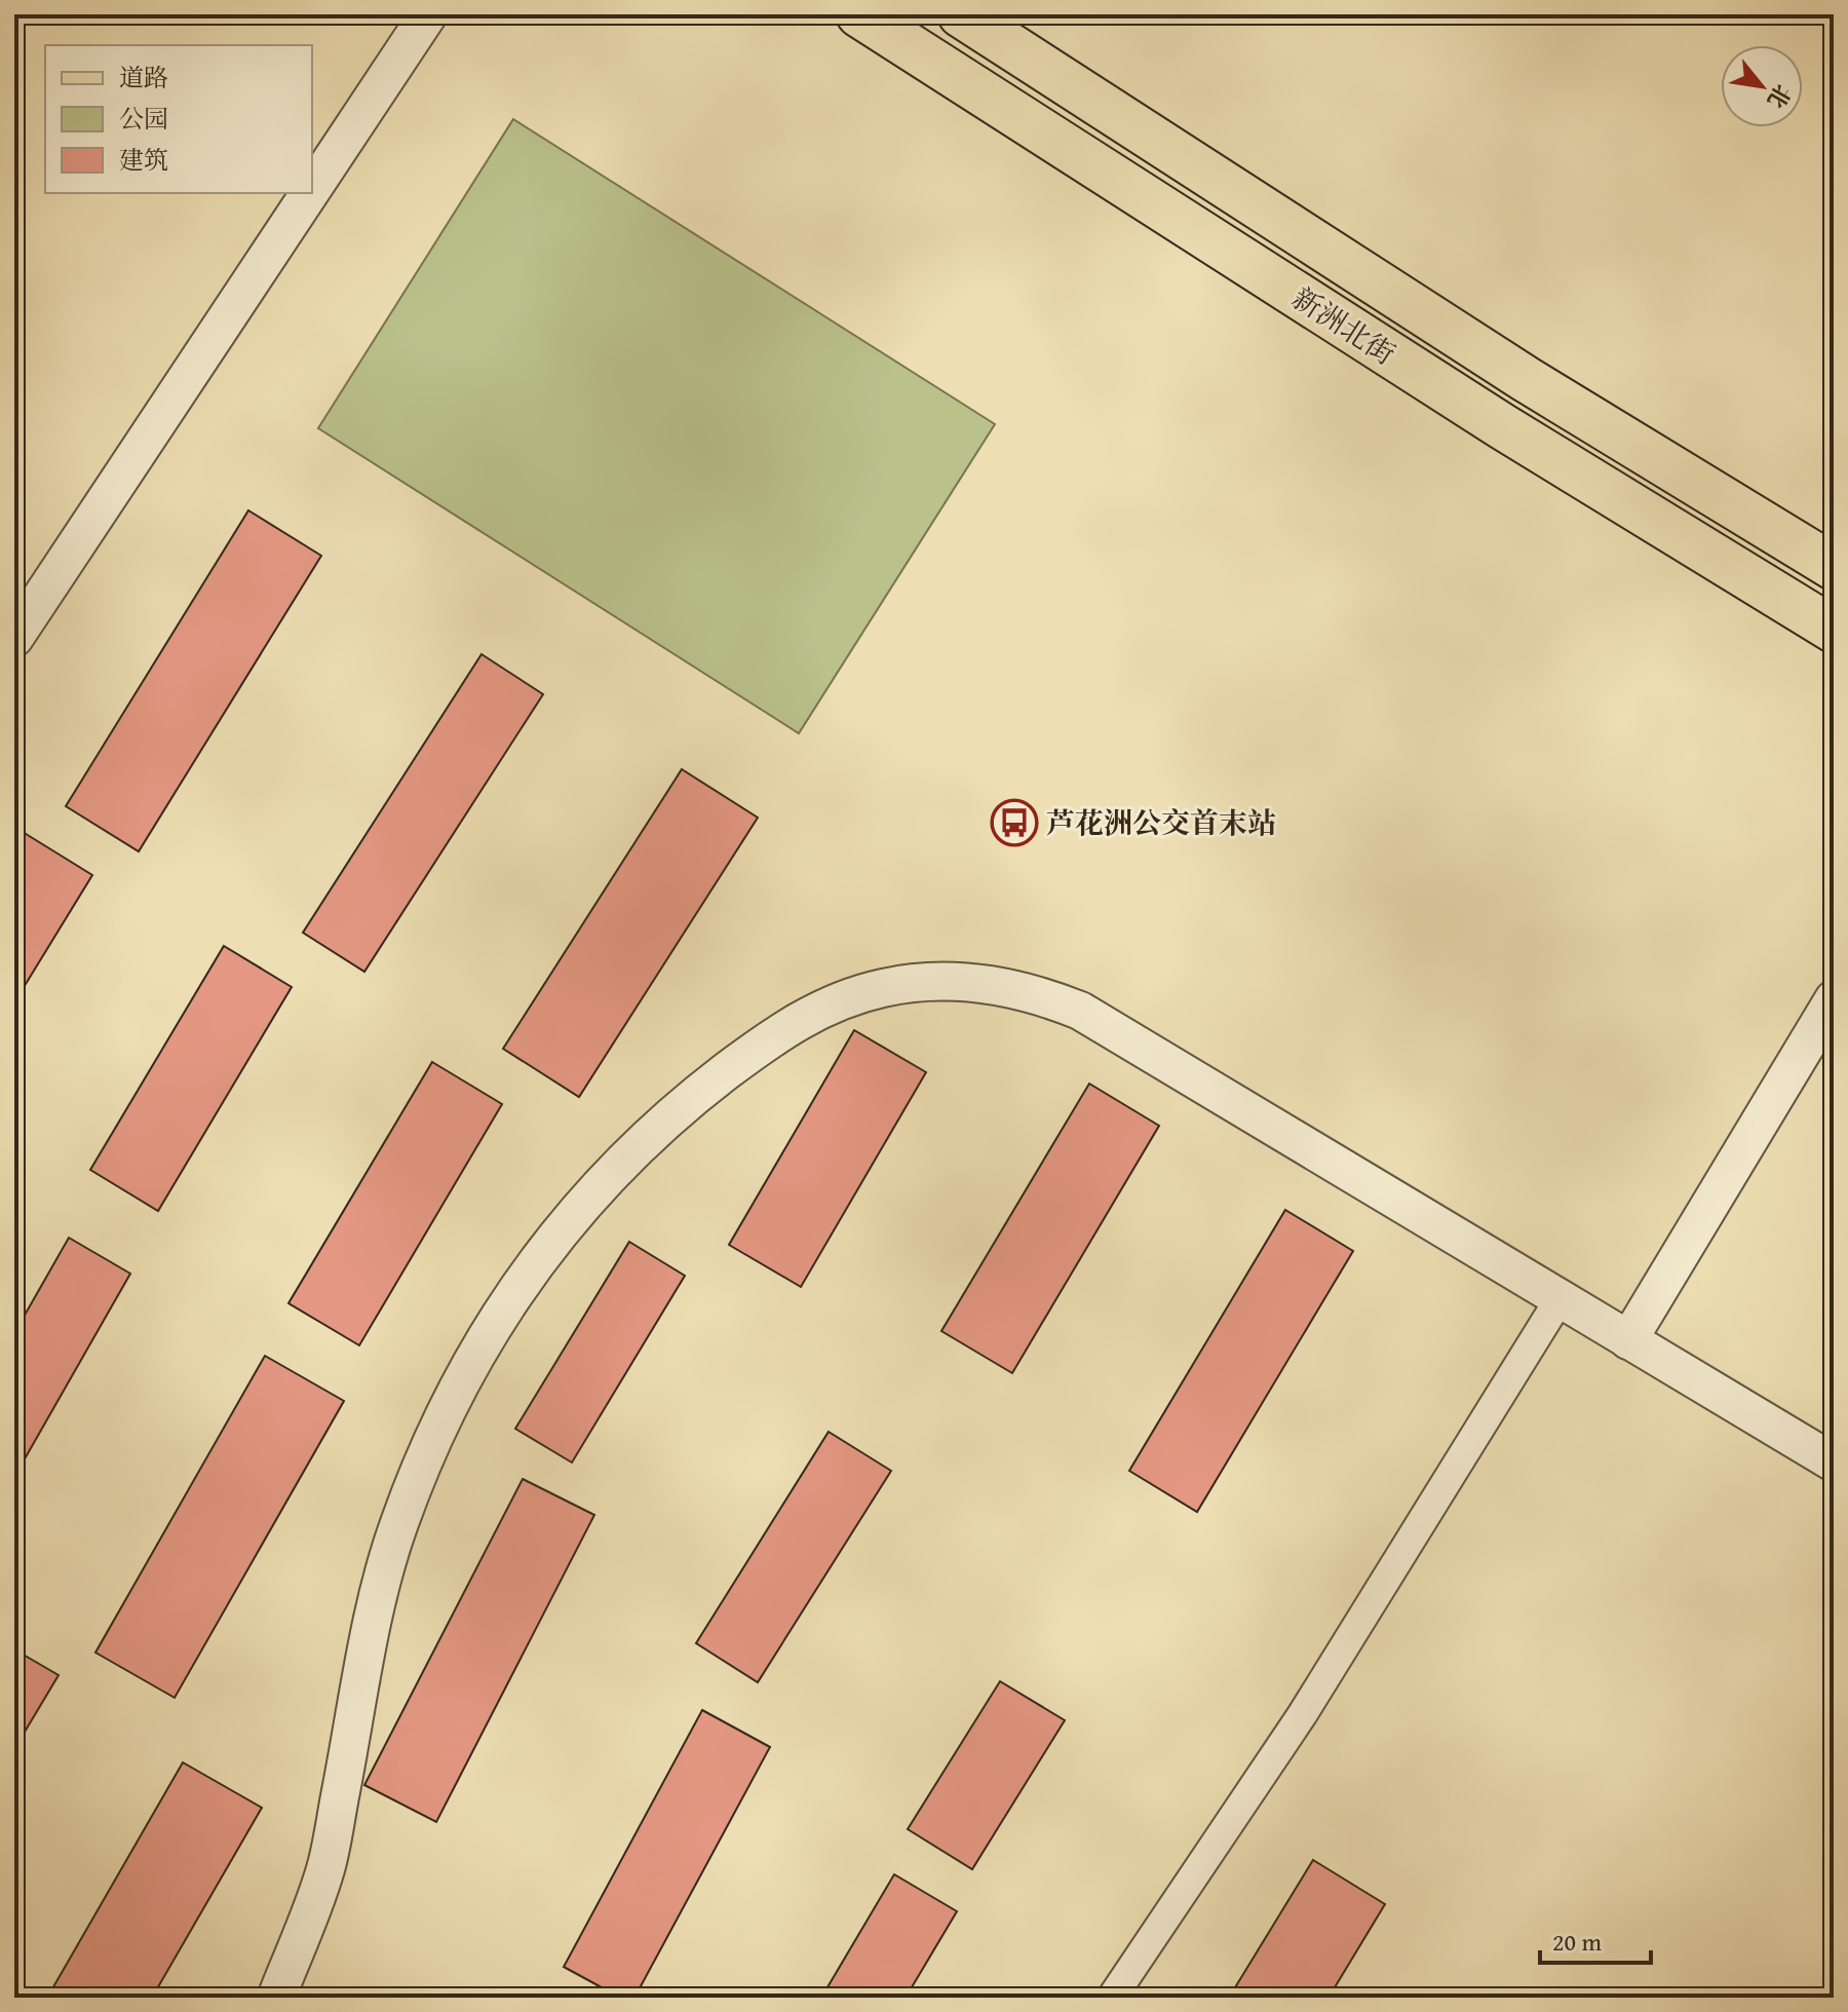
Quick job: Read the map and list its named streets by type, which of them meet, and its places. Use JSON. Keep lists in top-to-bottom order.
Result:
{
  "streets": {
    "main road": ["新洲北街"]
  },
  "places": {
    "bus stop": ["芦花洲公交首末站"]
  },
  "legend": ["道路", "公园", "建筑"],
  "scale_bar": "20 m",
  "north": "bottom right"
}
